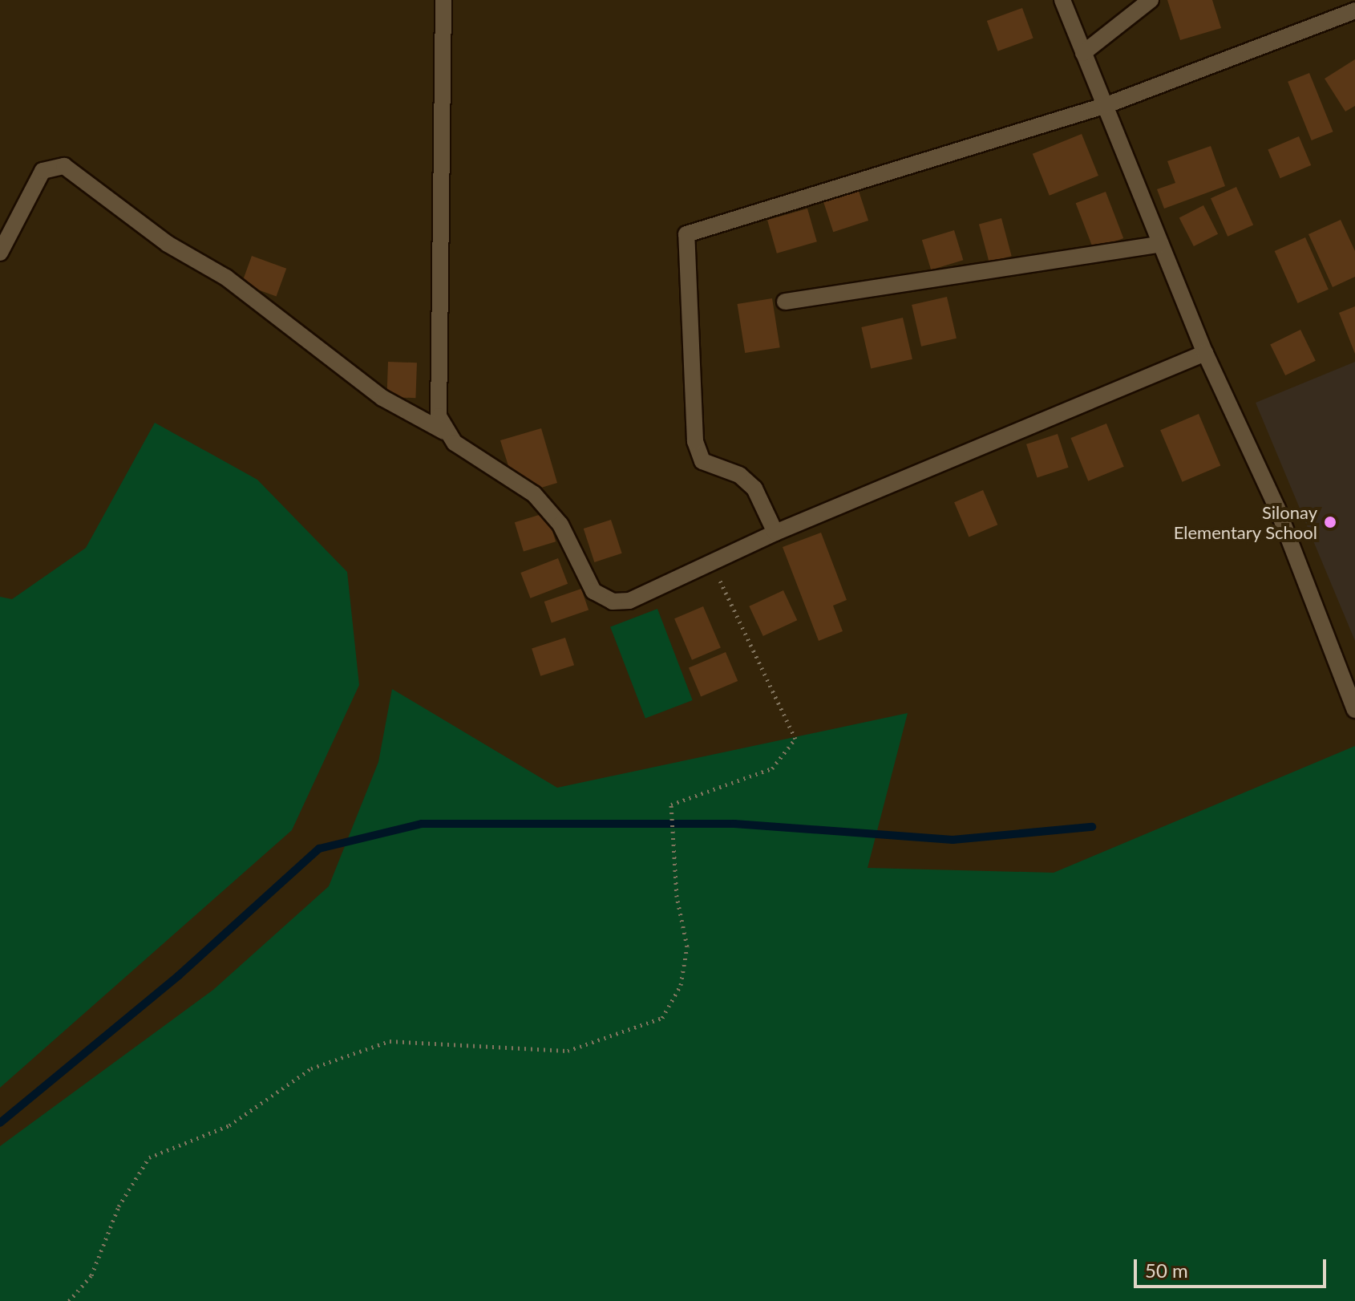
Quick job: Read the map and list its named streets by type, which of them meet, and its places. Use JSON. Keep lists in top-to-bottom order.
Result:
{
  "places": ["Silonay Elementary School"],
  "scale_bar": "50 m"
}
